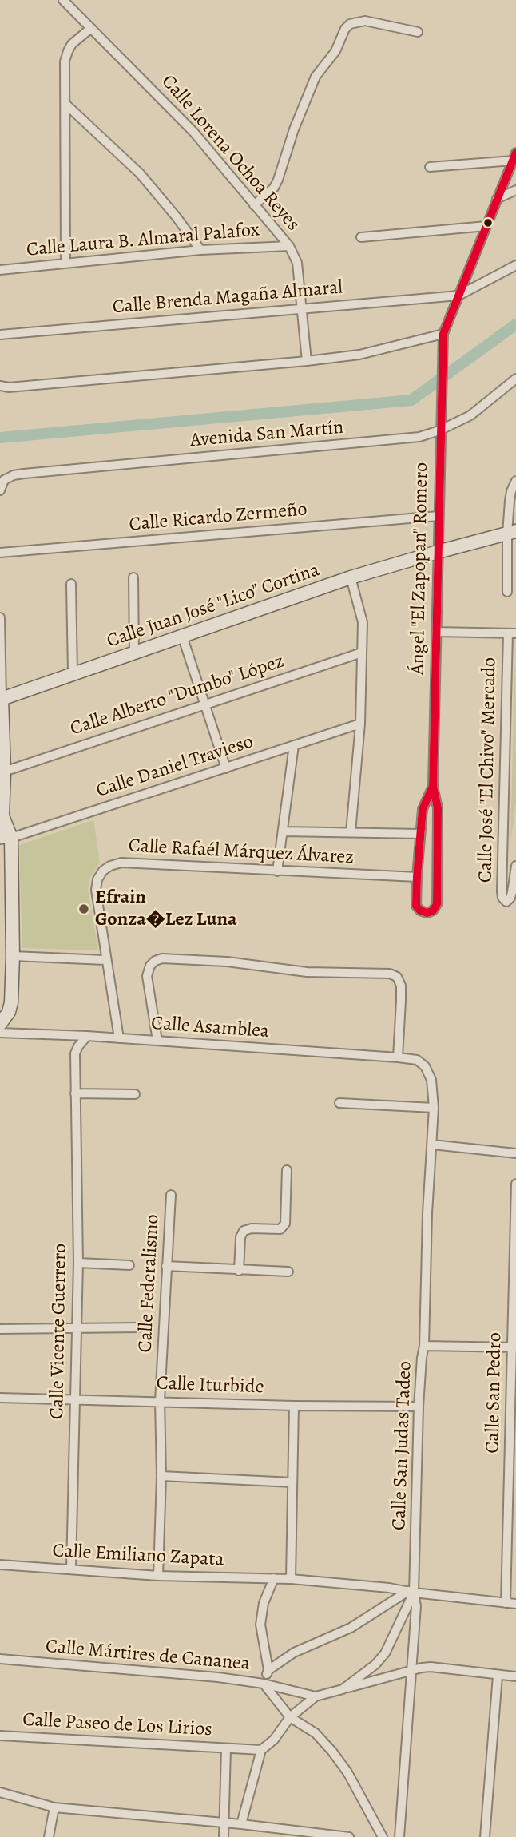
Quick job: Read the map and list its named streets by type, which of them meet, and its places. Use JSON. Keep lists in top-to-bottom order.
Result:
{
  "streets": {
    "street": [
      "Calle Lorena Ochoa Reyes",
      "Calle Laura B. Almaral Palafox",
      "Calle Brenda Magaña Almaral",
      "Avenida San Martín",
      "Calle Ricardo Zermeño",
      "Ángel \"El Zapopan\" Romero",
      "Calle Juan José \"Lico\" Cortina",
      "Calle Alberto \"Dumbo\" López",
      "Calle Daniel Travieso",
      "Calle José \"El Chivo\" Mercado",
      "Calle Rafaél Márquez Álvarez",
      "Calle Asamblea",
      "Calle Federalismo",
      "Calle Vicente Guerrero",
      "Calle Iturbide",
      "Calle San Pedro",
      "Calle San Judas Tadeo",
      "Calle Emiliano Zapata",
      "Calle Mártires de Cananea",
      "Calle Paseo de Los Lirios"
    ]
  },
  "crossings": [
    ["Calle Lorena Ochoa Reyes", "Calle Laura B. Almaral Palafox"],
    ["Calle Lorena Ochoa Reyes", "Calle Brenda Magaña Almaral"],
    ["Calle Brenda Magaña Almaral", "Ángel \"El Zapopan\" Romero"],
    ["Avenida San Martín", "Ángel \"El Zapopan\" Romero"],
    ["Calle Ricardo Zermeño", "Ángel \"El Zapopan\" Romero"],
    ["Ángel \"El Zapopan\" Romero", "Calle Juan José \"Lico\" Cortina"],
    ["Ángel \"El Zapopan\" Romero", "Calle Rafaél Márquez Álvarez"],
    ["Calle Rafaél Márquez Álvarez", "Calle Asamblea"],
    ["Calle Asamblea", "Calle Vicente Guerrero"],
    ["Calle Asamblea", "Calle San Judas Tadeo"],
    ["Calle Federalismo", "Calle Iturbide"],
    ["Calle Federalismo", "Calle Emiliano Zapata"],
    ["Calle Vicente Guerrero", "Calle Iturbide"],
    ["Calle Vicente Guerrero", "Calle Emiliano Zapata"],
    ["Calle Iturbide", "Calle San Judas Tadeo"],
    ["Calle San Pedro", "Calle Emiliano Zapata"],
    ["Calle San Judas Tadeo", "Calle Emiliano Zapata"]
  ],
  "places": ["Efrain Gonza�Lez Luna"]
}
